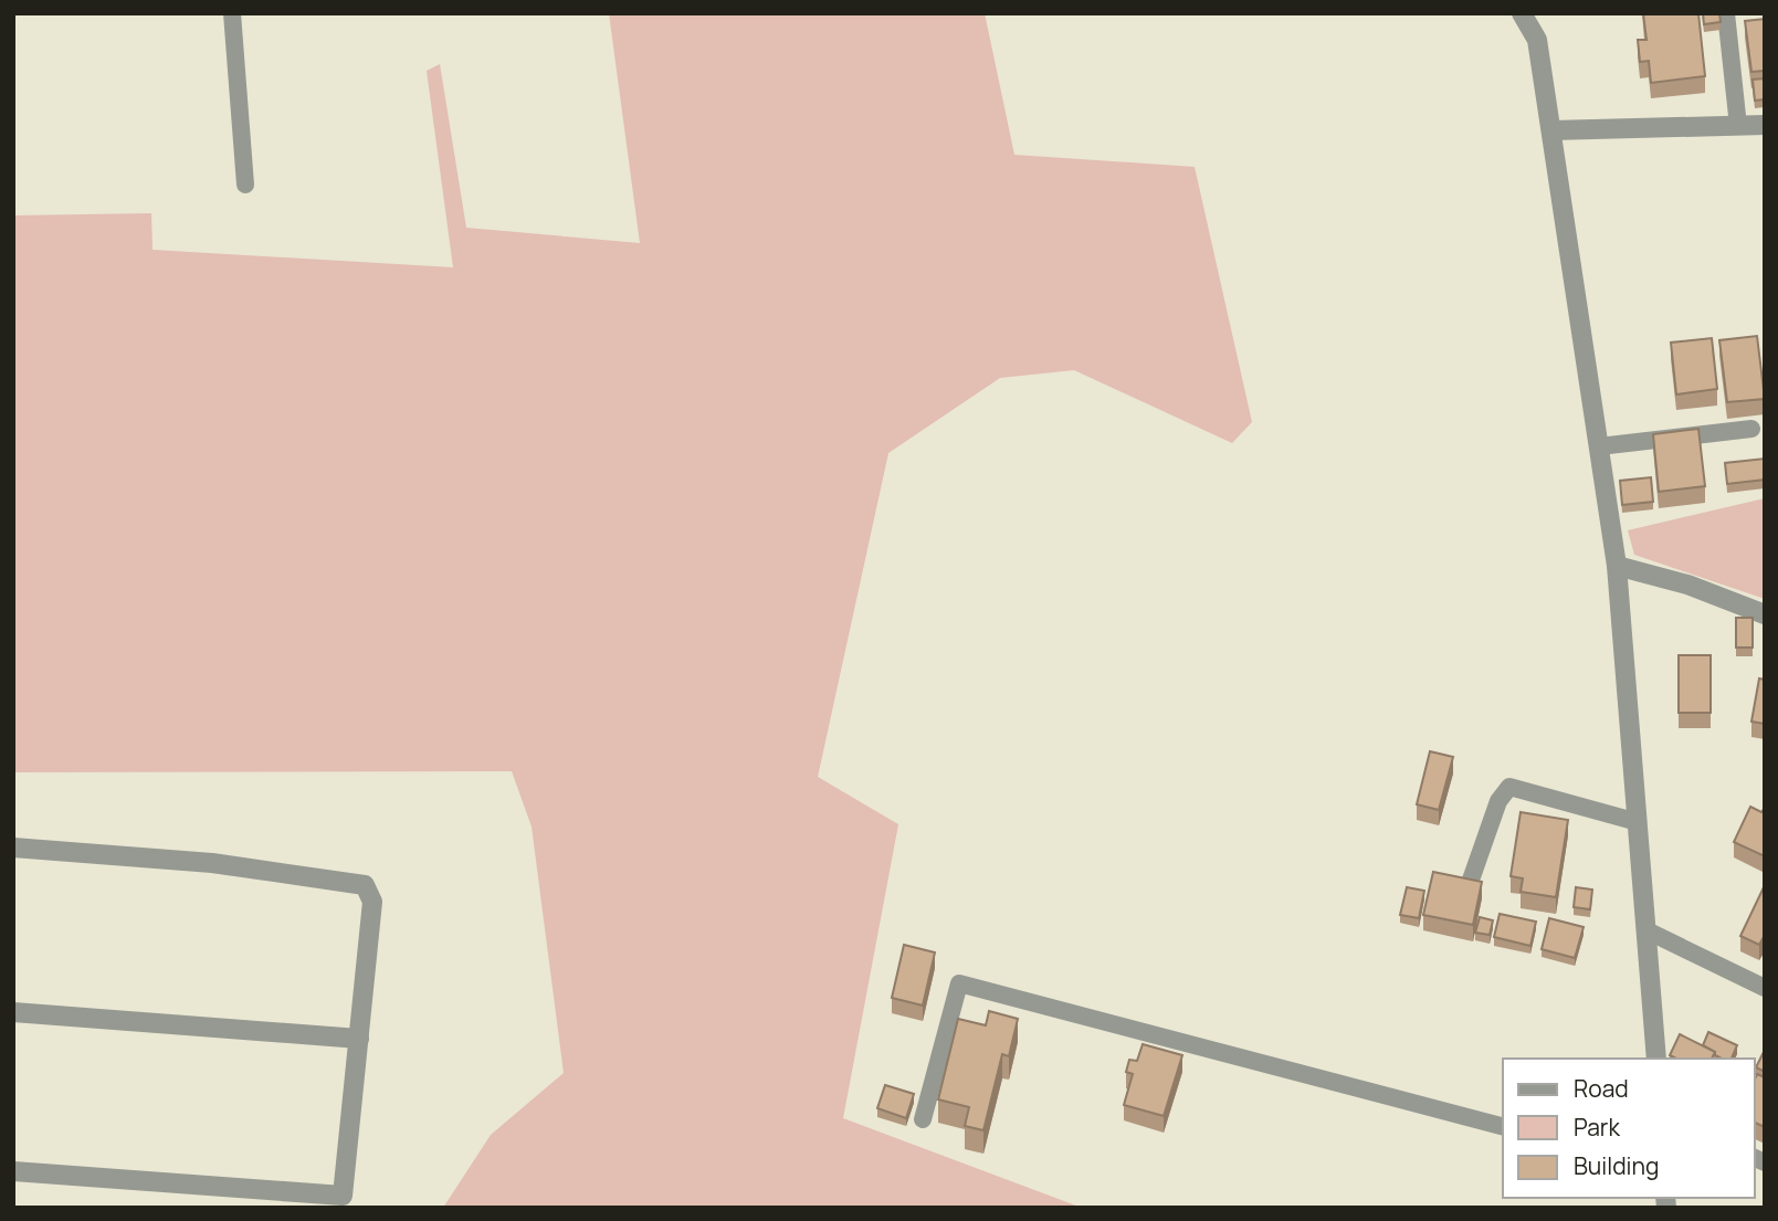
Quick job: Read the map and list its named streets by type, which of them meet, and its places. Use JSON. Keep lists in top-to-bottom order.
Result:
{
  "legend": ["Road", "Park", "Building"]
}
